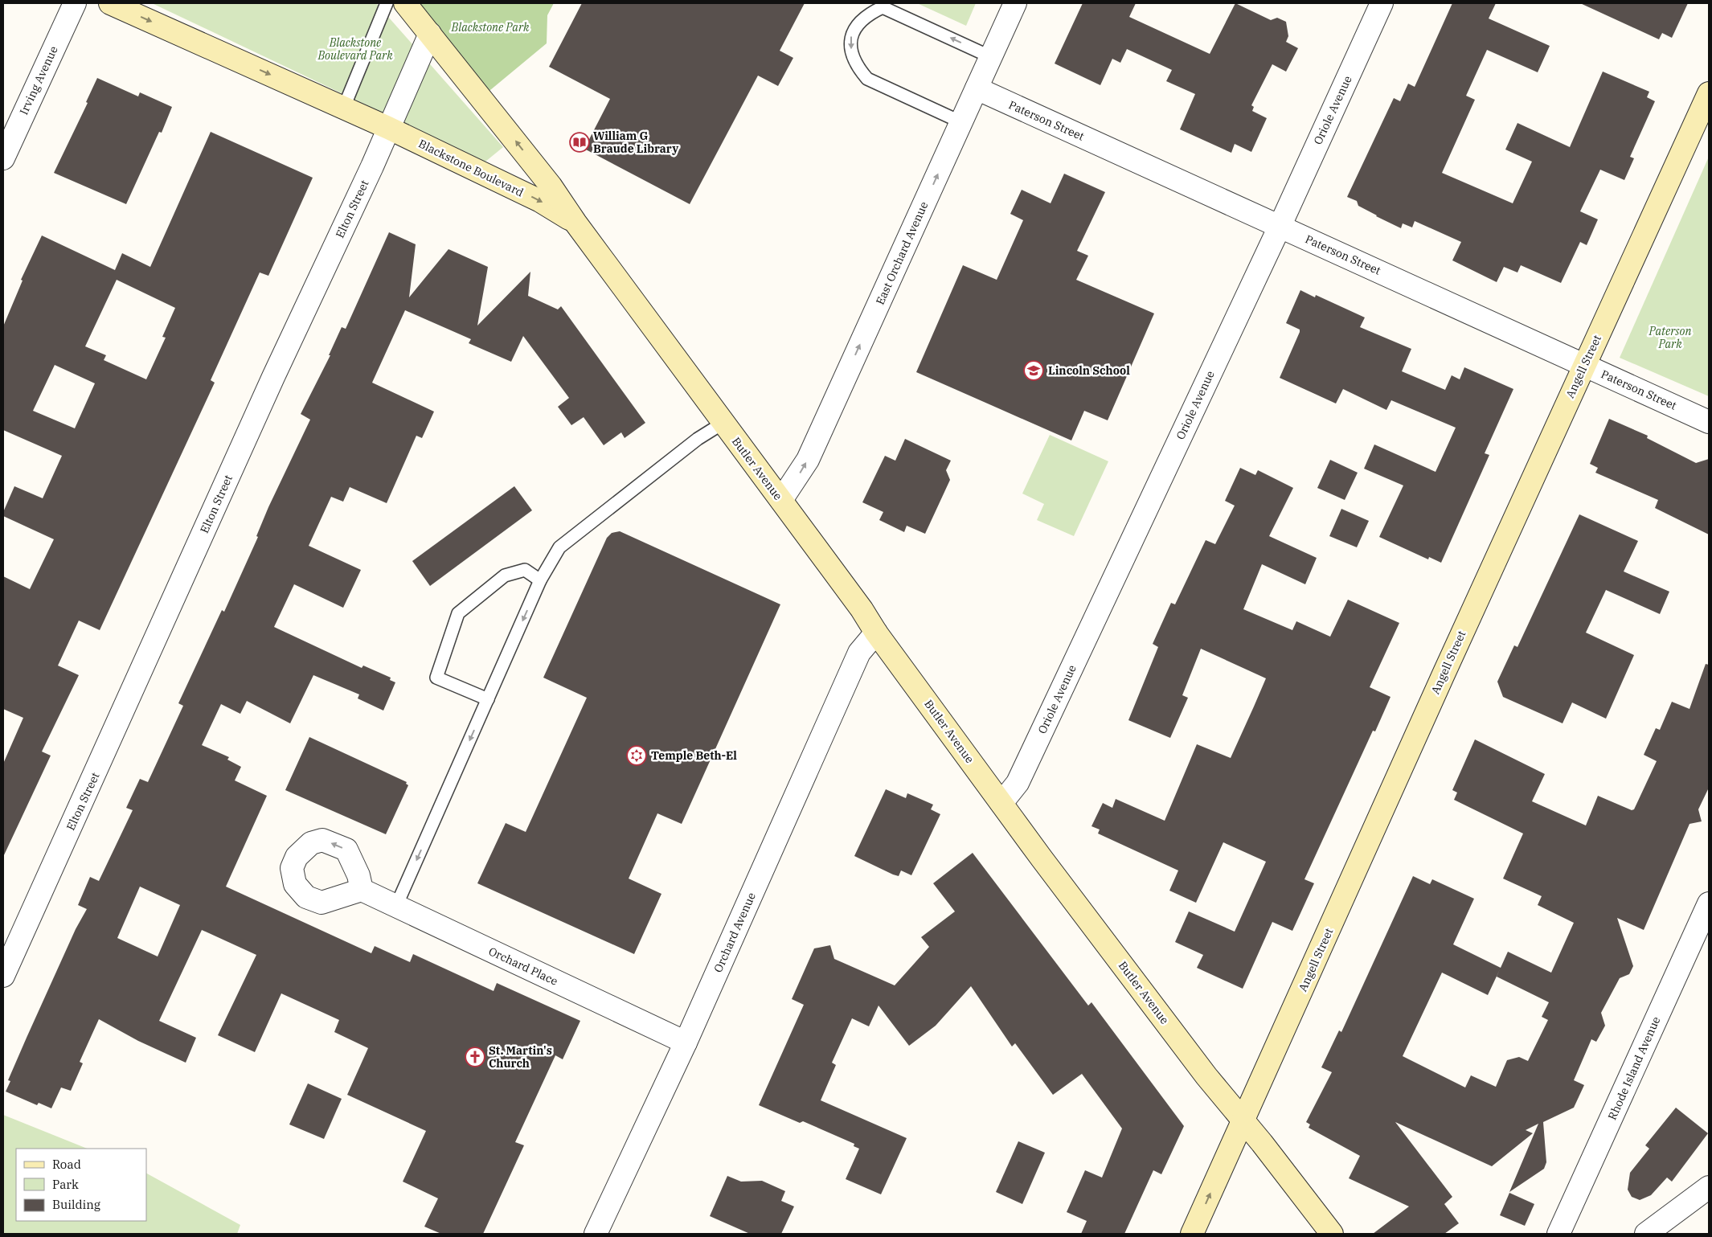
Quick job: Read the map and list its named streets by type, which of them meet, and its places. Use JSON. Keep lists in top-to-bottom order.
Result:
{
  "streets": {
    "main road": ["Blackstone Boulevard", "Angell Street", "Butler Avenue"],
    "street": [
      "Irving Avenue",
      "Oriole Avenue",
      "Paterson Street",
      "Elton Street",
      "East Orchard Avenue",
      "Orchard Avenue",
      "Orchard Place",
      "Rhode Island Avenue"
    ]
  },
  "crossings": [
    ["Oriole Avenue", "Paterson Street"],
    ["Oriole Avenue", "Butler Avenue"],
    ["Paterson Street", "East Orchard Avenue"],
    ["Paterson Street", "Angell Street"],
    ["Blackstone Boulevard", "Elton Street"],
    ["Blackstone Boulevard", "Butler Avenue"],
    ["East Orchard Avenue", "Butler Avenue"],
    ["Angell Street", "Butler Avenue"],
    ["Butler Avenue", "Orchard Avenue"],
    ["Orchard Avenue", "Orchard Place"]
  ],
  "one_way": ["Blackstone Boulevard", "East Orchard Avenue"],
  "parks": ["Blackstone Park", "Blackstone Boulevard Park", "Paterson Park"],
  "places": {
    "library": ["William G Braude Library"],
    "school or university": ["Lincoln School"],
    "synagogue": ["Temple Beth-El"],
    "church": ["St. Martin's Church"]
  },
  "legend": ["Road", "Park", "Building"]
}
